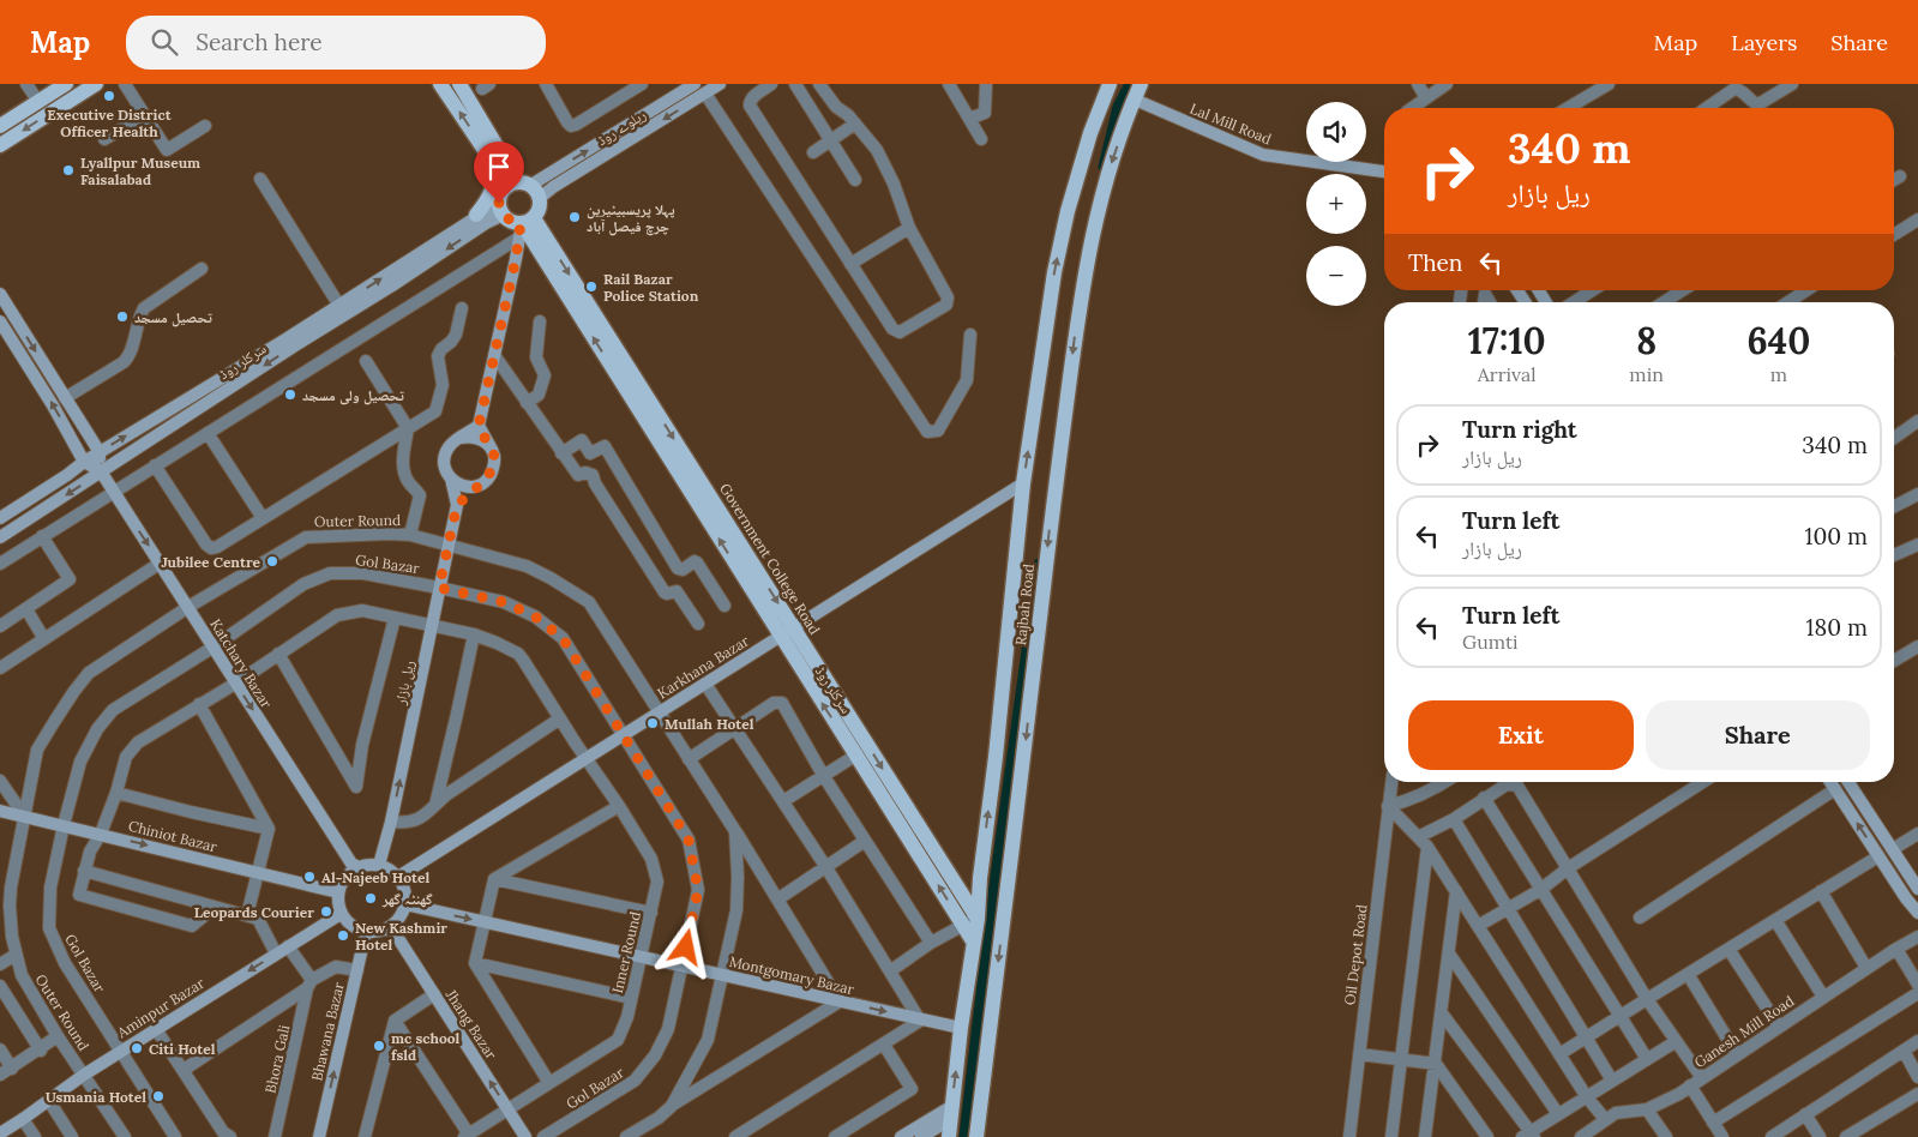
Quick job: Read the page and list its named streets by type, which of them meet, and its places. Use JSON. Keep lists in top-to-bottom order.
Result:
{
  "streets": {
    "main road": ["سرکلر روڈ", "Government College Road", "Rajbah Road"],
    "street": [
      "Lal Mill Road",
      "ریلوے روڈ",
      "Outer Round",
      "Gol Bazar",
      "Katchary Bazar",
      "Karkhana Bazar",
      "ریل بازار",
      "Chiniot Bazar",
      "Inner Round",
      "Oil Depot Road",
      "Montgomary Bazar",
      "Aminpur Bazar",
      "Jhang Bazar",
      "Bhawana Bazar",
      "Ganesh Mill Road",
      "Bhora Gali"
    ]
  },
  "crossings": [
    ["Lal Mill Road", "Rajbah Road"],
    ["ریلوے روڈ", "سرکلر روڈ"],
    ["ریلوے روڈ", "Government College Road"],
    ["سرکلر روڈ", "Government College Road"],
    ["سرکلر روڈ", "Rajbah Road"],
    ["سرکلر روڈ", "Katchary Bazar"],
    ["سرکلر روڈ", "Karkhana Bazar"],
    ["Outer Round", "Katchary Bazar"],
    ["Outer Round", "Karkhana Bazar"],
    ["Outer Round", "ریل بازار"],
    ["Outer Round", "Chiniot Bazar"],
    ["Outer Round", "Montgomary Bazar"],
    ["Outer Round", "Aminpur Bazar"],
    ["Government College Road", "Rajbah Road"],
    ["Government College Road", "Karkhana Bazar"],
    ["Gol Bazar", "Katchary Bazar"],
    ["Gol Bazar", "Karkhana Bazar"],
    ["Gol Bazar", "ریل بازار"],
    ["Gol Bazar", "Chiniot Bazar"],
    ["Gol Bazar", "Montgomary Bazar"],
    ["Gol Bazar", "Aminpur Bazar"],
    ["Rajbah Road", "Karkhana Bazar"],
    ["Rajbah Road", "Montgomary Bazar"],
    ["Katchary Bazar", "Karkhana Bazar"],
    ["Katchary Bazar", "ریل بازار"],
    ["Katchary Bazar", "Chiniot Bazar"],
    ["Katchary Bazar", "Inner Round"],
    ["Katchary Bazar", "Montgomary Bazar"],
    ["Katchary Bazar", "Aminpur Bazar"],
    ["Katchary Bazar", "Jhang Bazar"],
    ["Katchary Bazar", "Bhawana Bazar"],
    ["Karkhana Bazar", "ریل بازار"],
    ["Karkhana Bazar", "Chiniot Bazar"],
    ["Karkhana Bazar", "Inner Round"],
    ["Karkhana Bazar", "Montgomary Bazar"],
    ["Karkhana Bazar", "Aminpur Bazar"],
    ["Karkhana Bazar", "Jhang Bazar"],
    ["Karkhana Bazar", "Bhawana Bazar"],
    ["ریل بازار", "Chiniot Bazar"],
    ["ریل بازار", "Inner Round"],
    ["ریل بازار", "Montgomary Bazar"],
    ["ریل بازار", "Aminpur Bazar"],
    ["ریل بازار", "Jhang Bazar"],
    ["ریل بازار", "Bhawana Bazar"],
    ["Chiniot Bazar", "Inner Round"],
    ["Chiniot Bazar", "Montgomary Bazar"],
    ["Chiniot Bazar", "Aminpur Bazar"],
    ["Chiniot Bazar", "Jhang Bazar"],
    ["Chiniot Bazar", "Bhawana Bazar"],
    ["Inner Round", "Montgomary Bazar"],
    ["Inner Round", "Jhang Bazar"],
    ["Montgomary Bazar", "Aminpur Bazar"],
    ["Montgomary Bazar", "Jhang Bazar"],
    ["Montgomary Bazar", "Bhawana Bazar"],
    ["Aminpur Bazar", "Jhang Bazar"],
    ["Aminpur Bazar", "Bhawana Bazar"],
    ["Jhang Bazar", "Bhawana Bazar"]
  ],
  "one_way": ["Government College Road"],
  "places": [
    "Executive District Officer Health",
    "Lyallpur Museum Faisalabad",
    "پہلا پریسبیٹیرین چرچ فیصل آباد",
    "Rail Bazar Police Station",
    "تحصیل مسجد",
    "تحصیل ولی مسجد",
    "Jubilee Centre",
    "Mullah Hotel",
    "Al-Najeeb Hotel",
    "گھنٹہ گھر",
    "Leopards Courier",
    "New Kashmir Hotel",
    "mc school fsld",
    "Citi Hotel",
    "Usmania Hotel"
  ],
  "page": {
    "header": "Map",
    "search": "Search here",
    "nav": ["Map", "Layers", "Share"],
    "map_buttons": ["+", "−"],
    "turn": ["340 m", "ریل بازار"],
    "then": "Then",
    "eta": [
      "17:10",
      "Arrival",
      "8",
      "min",
      "640",
      "m"
    ],
    "list": [
      {
        "name": "Turn right",
        "note": "ریل بازار",
        "value": "340 m"
      },
      {
        "name": "Turn left",
        "note": "ریل بازار",
        "value": "100 m"
      },
      {
        "name": "Turn left",
        "note": "Gumti",
        "value": "180 m"
      }
    ],
    "buttons": ["Exit", "Share"]
  }
}
